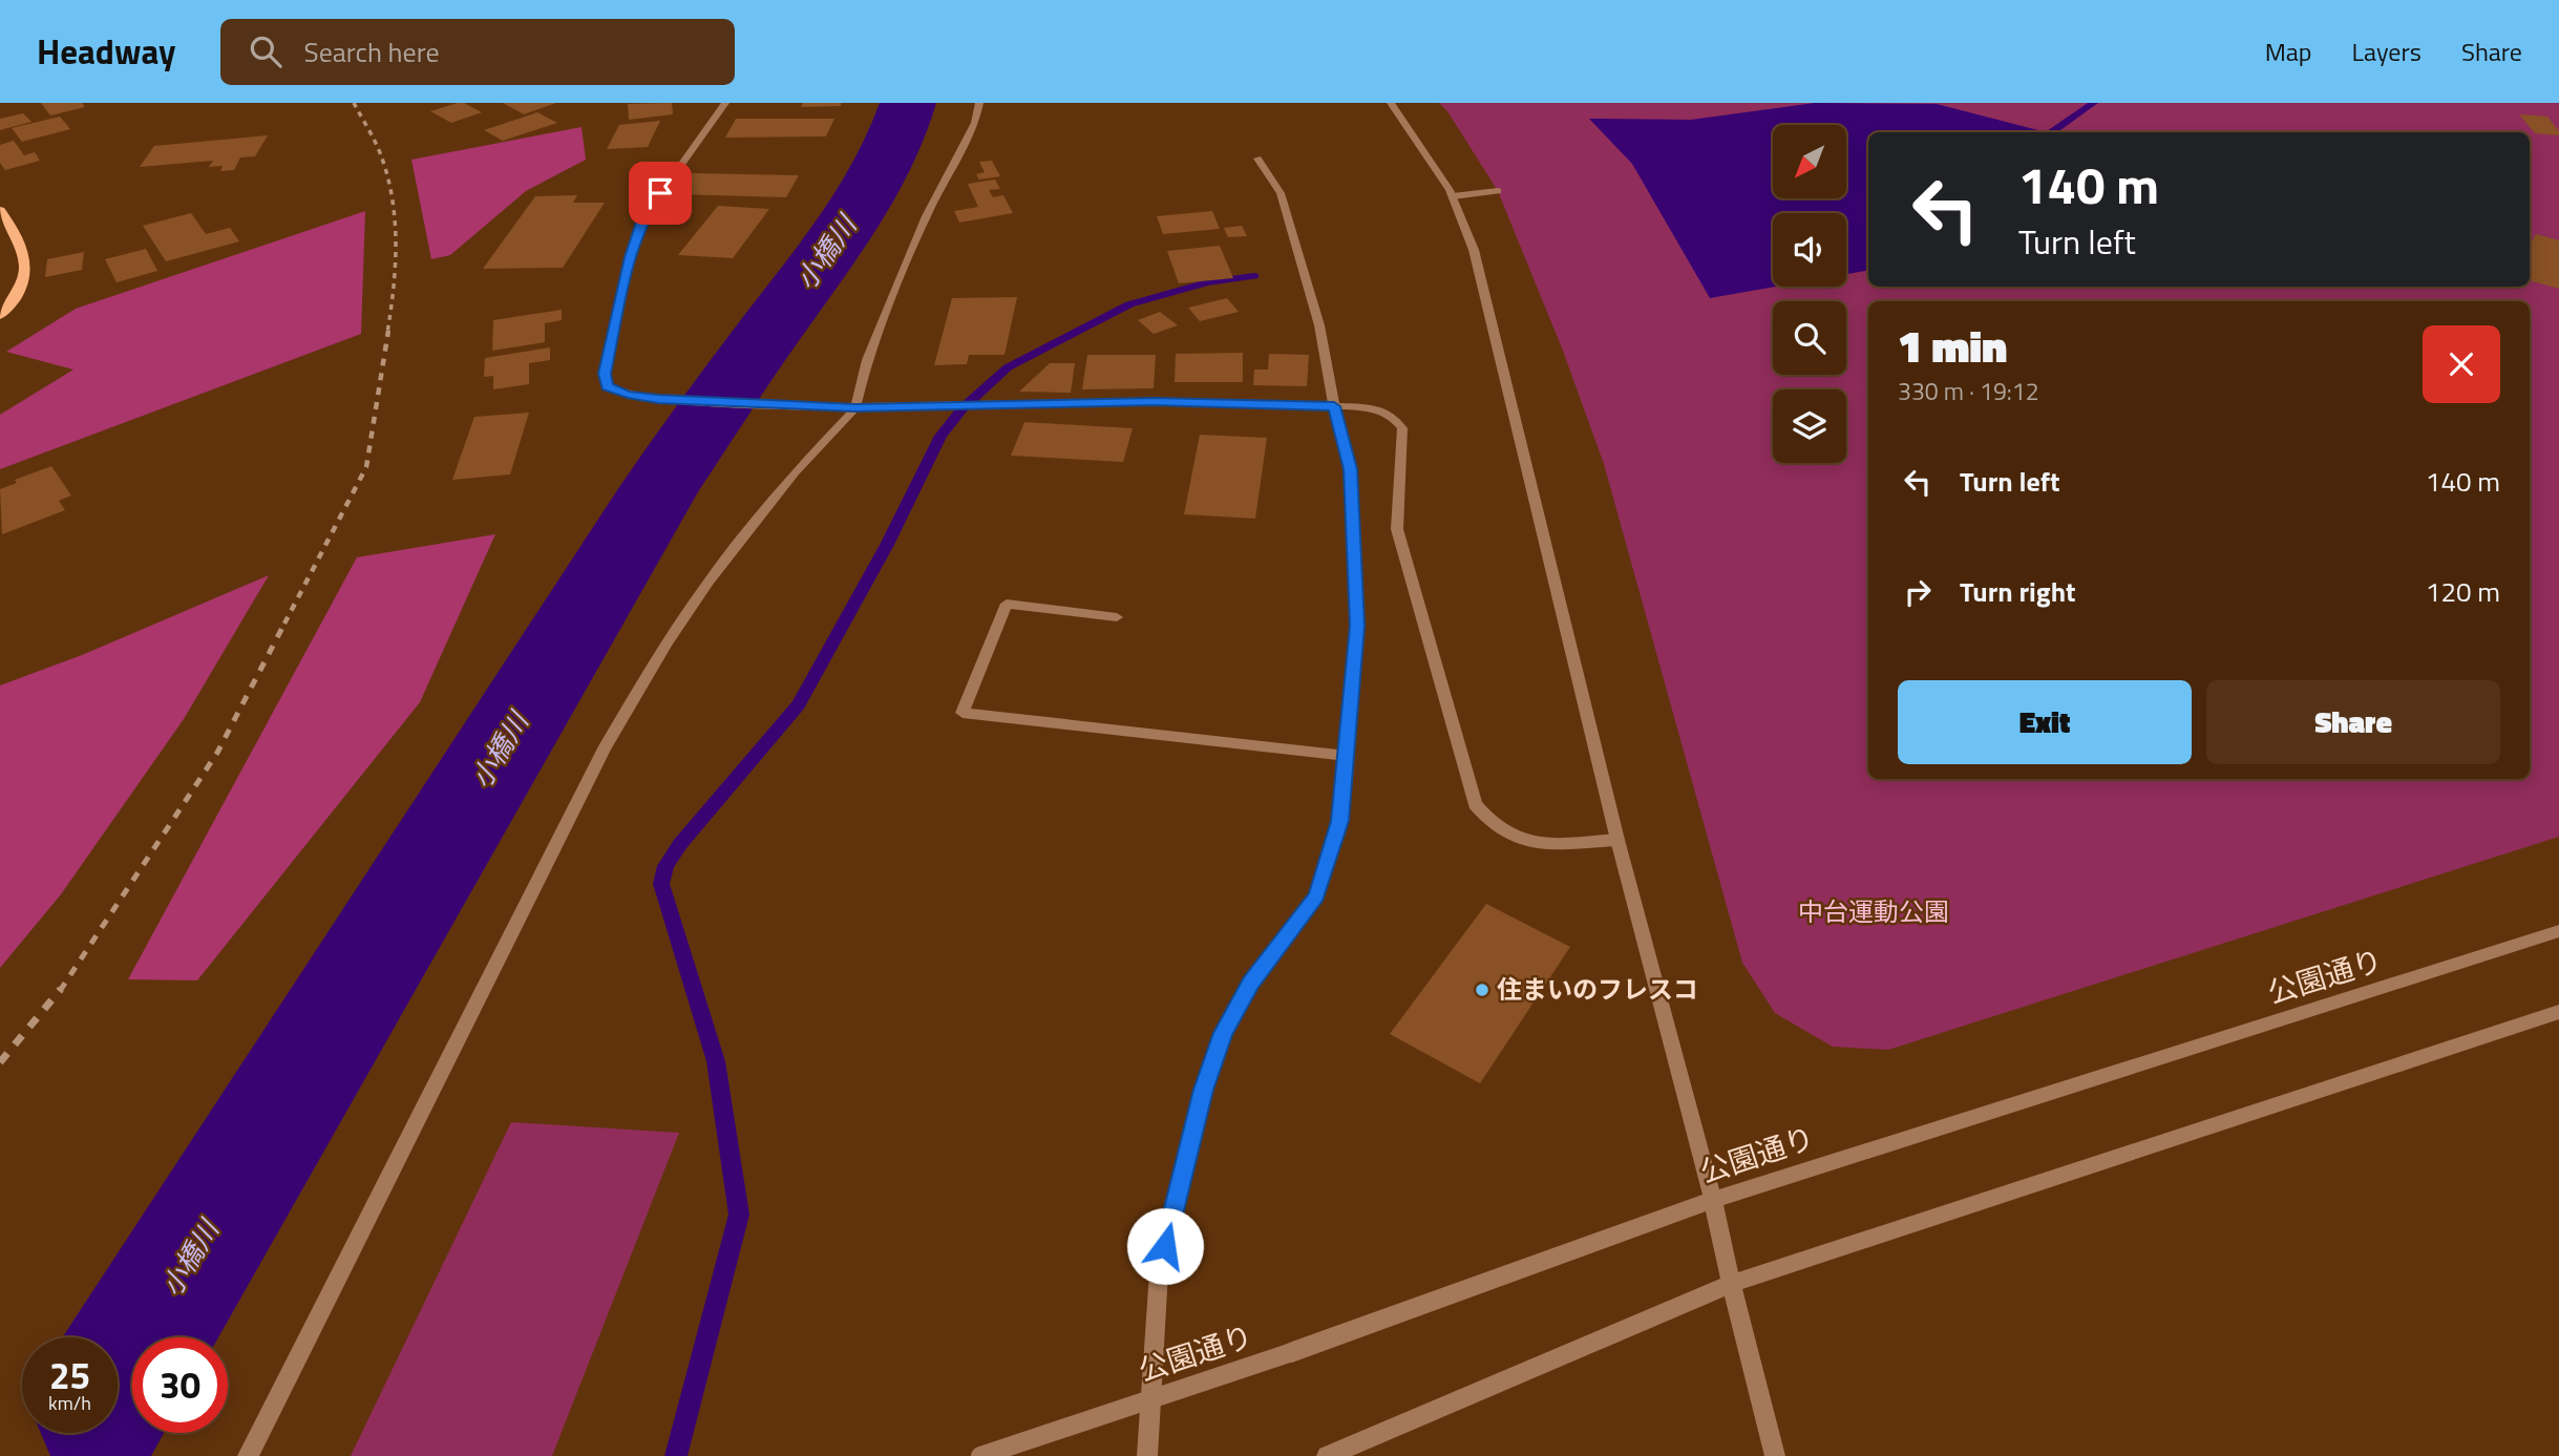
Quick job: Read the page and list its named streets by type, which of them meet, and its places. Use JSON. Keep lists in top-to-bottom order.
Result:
{
  "streets": {
    "street": ["公園通り"]
  },
  "water": ["小橋川"],
  "parks": ["中台運動公園"],
  "places": ["住まいのフレスコ"],
  "north": "bottom left",
  "page": {
    "header": "Headway",
    "search": "Search here",
    "nav": ["Map", "Layers", "Share"],
    "turn": ["140 m", "Turn left"],
    "heading": ["1 min", "330 m · 19:12"],
    "list": [
      {
        "name": "Turn left",
        "value": "140 m"
      },
      {
        "name": "Turn right",
        "value": "120 m"
      }
    ],
    "buttons": ["Exit", "Share"],
    "speed": "25 km/h",
    "limit": "30"
  }
}
